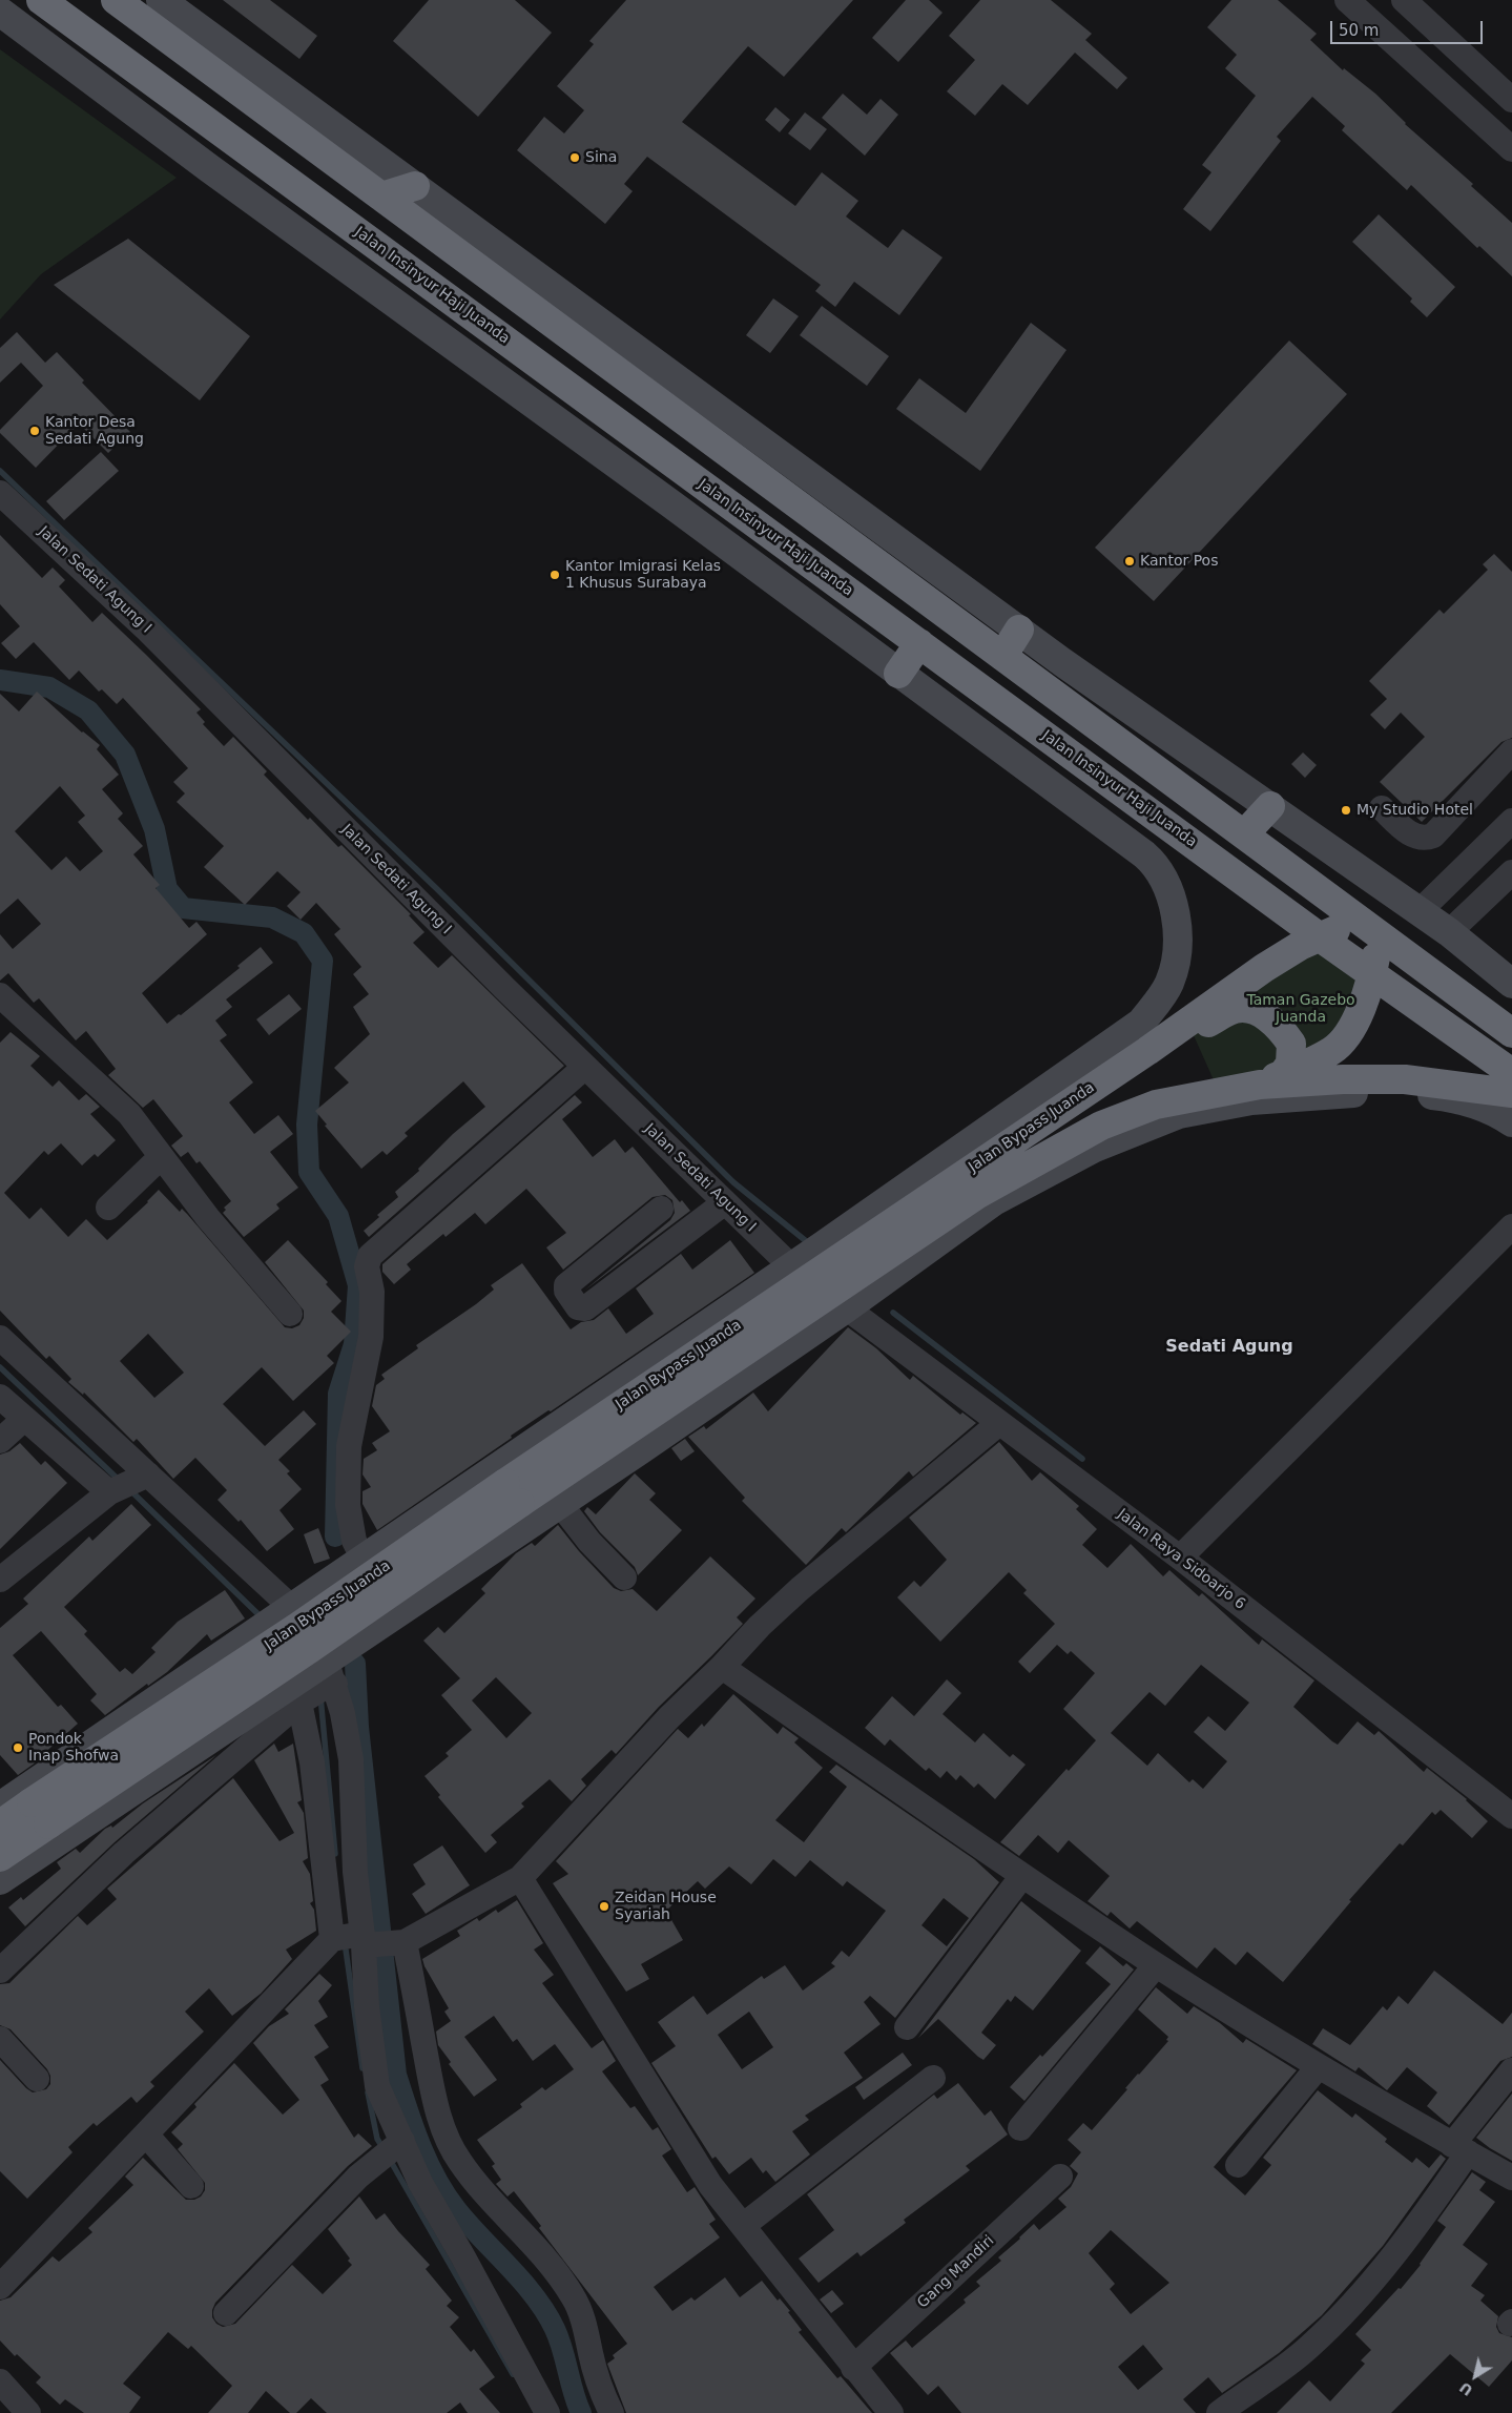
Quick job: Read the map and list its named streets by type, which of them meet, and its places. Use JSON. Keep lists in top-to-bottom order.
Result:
{
  "streets": {
    "highway": ["Jalan Insinyur Haji Juanda", "Jalan Bypass Juanda"],
    "street": ["Jalan Sedati Agung I", "Jalan Raya Sidoarjo 6", "Gang Mandiri"]
  },
  "crossings": [
    ["Jalan Insinyur Haji Juanda", "Jalan Bypass Juanda"],
    ["Jalan Sedati Agung I", "Jalan Bypass Juanda"],
    ["Jalan Sedati Agung I", "Jalan Raya Sidoarjo 6"],
    ["Jalan Bypass Juanda", "Jalan Raya Sidoarjo 6"]
  ],
  "districts": ["Sedati Agung"],
  "parks": ["Taman Gazebo Juanda"],
  "places": [
    "Sina",
    "Kantor Desa Sedati Agung",
    "Kantor Pos",
    "Kantor Imigrasi Kelas 1 Khusus Surabaya",
    "My Studio Hotel",
    "Pondok Inap Shofwa",
    "Zeidan House Syariah"
  ],
  "scale_bar": "50 m",
  "north": "bottom left"
}
